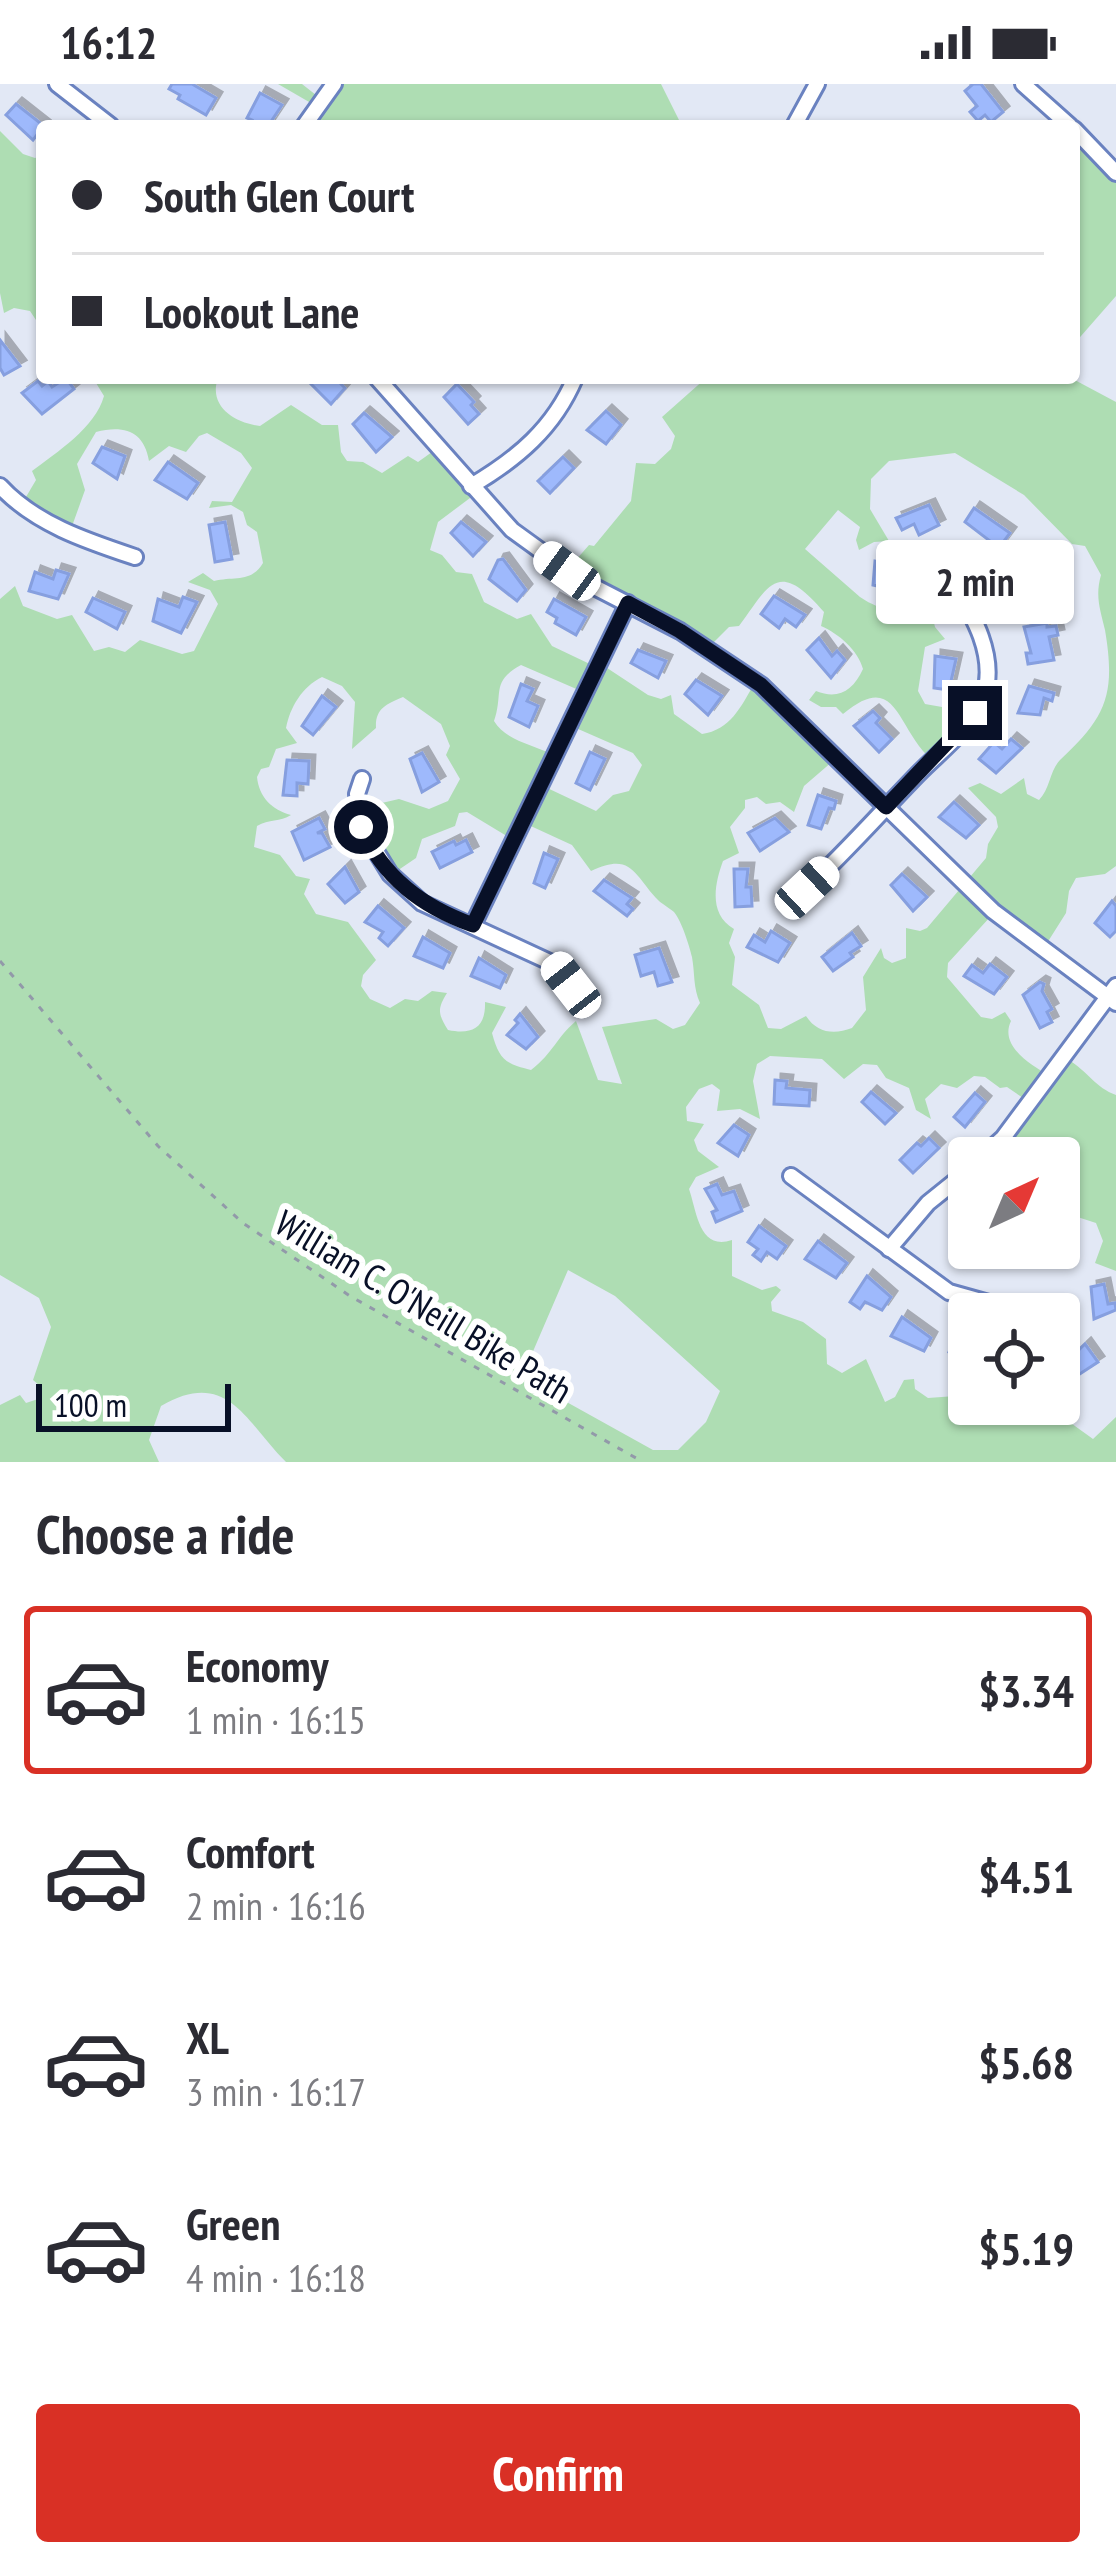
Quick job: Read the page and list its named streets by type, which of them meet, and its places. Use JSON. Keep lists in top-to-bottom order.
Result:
{
  "streets": {
    "path": ["William C. O'Neill Bike Path"]
  },
  "scale_bar": "100 m",
  "north": "top right",
  "page": {
    "status": "16:12",
    "banner": ["South Glen Court", "Lookout Lane"],
    "bubble": "2 min",
    "scale": "100 m",
    "heading": "Choose a ride",
    "list": [
      {
        "name": "Economy",
        "note": "1 min · 16:15",
        "value": "$3.34"
      },
      {
        "name": "Comfort",
        "note": "2 min · 16:16",
        "value": "$4.51"
      },
      {
        "name": "XL",
        "note": "3 min · 16:17",
        "value": "$5.68"
      },
      {
        "name": "Green",
        "note": "4 min · 16:18",
        "value": "$5.19"
      }
    ],
    "buttons": "Confirm"
  }
}
